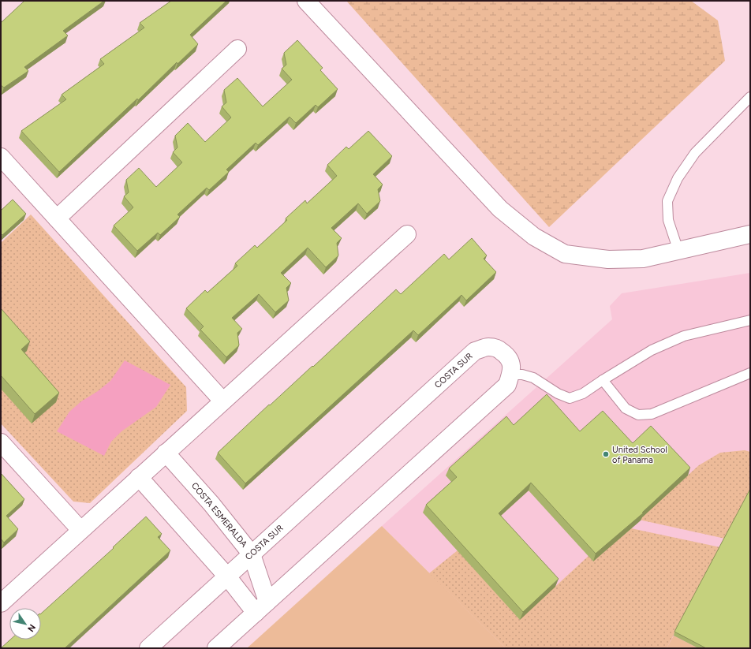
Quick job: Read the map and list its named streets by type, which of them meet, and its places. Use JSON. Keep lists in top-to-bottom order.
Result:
{
  "streets": {
    "street": ["COSTA SUR", "COSTA ESMERALDA"]
  },
  "crossings": [
    ["COSTA SUR", "COSTA ESMERALDA"]
  ],
  "places": ["United School of Panama"],
  "north": "bottom right"
}
